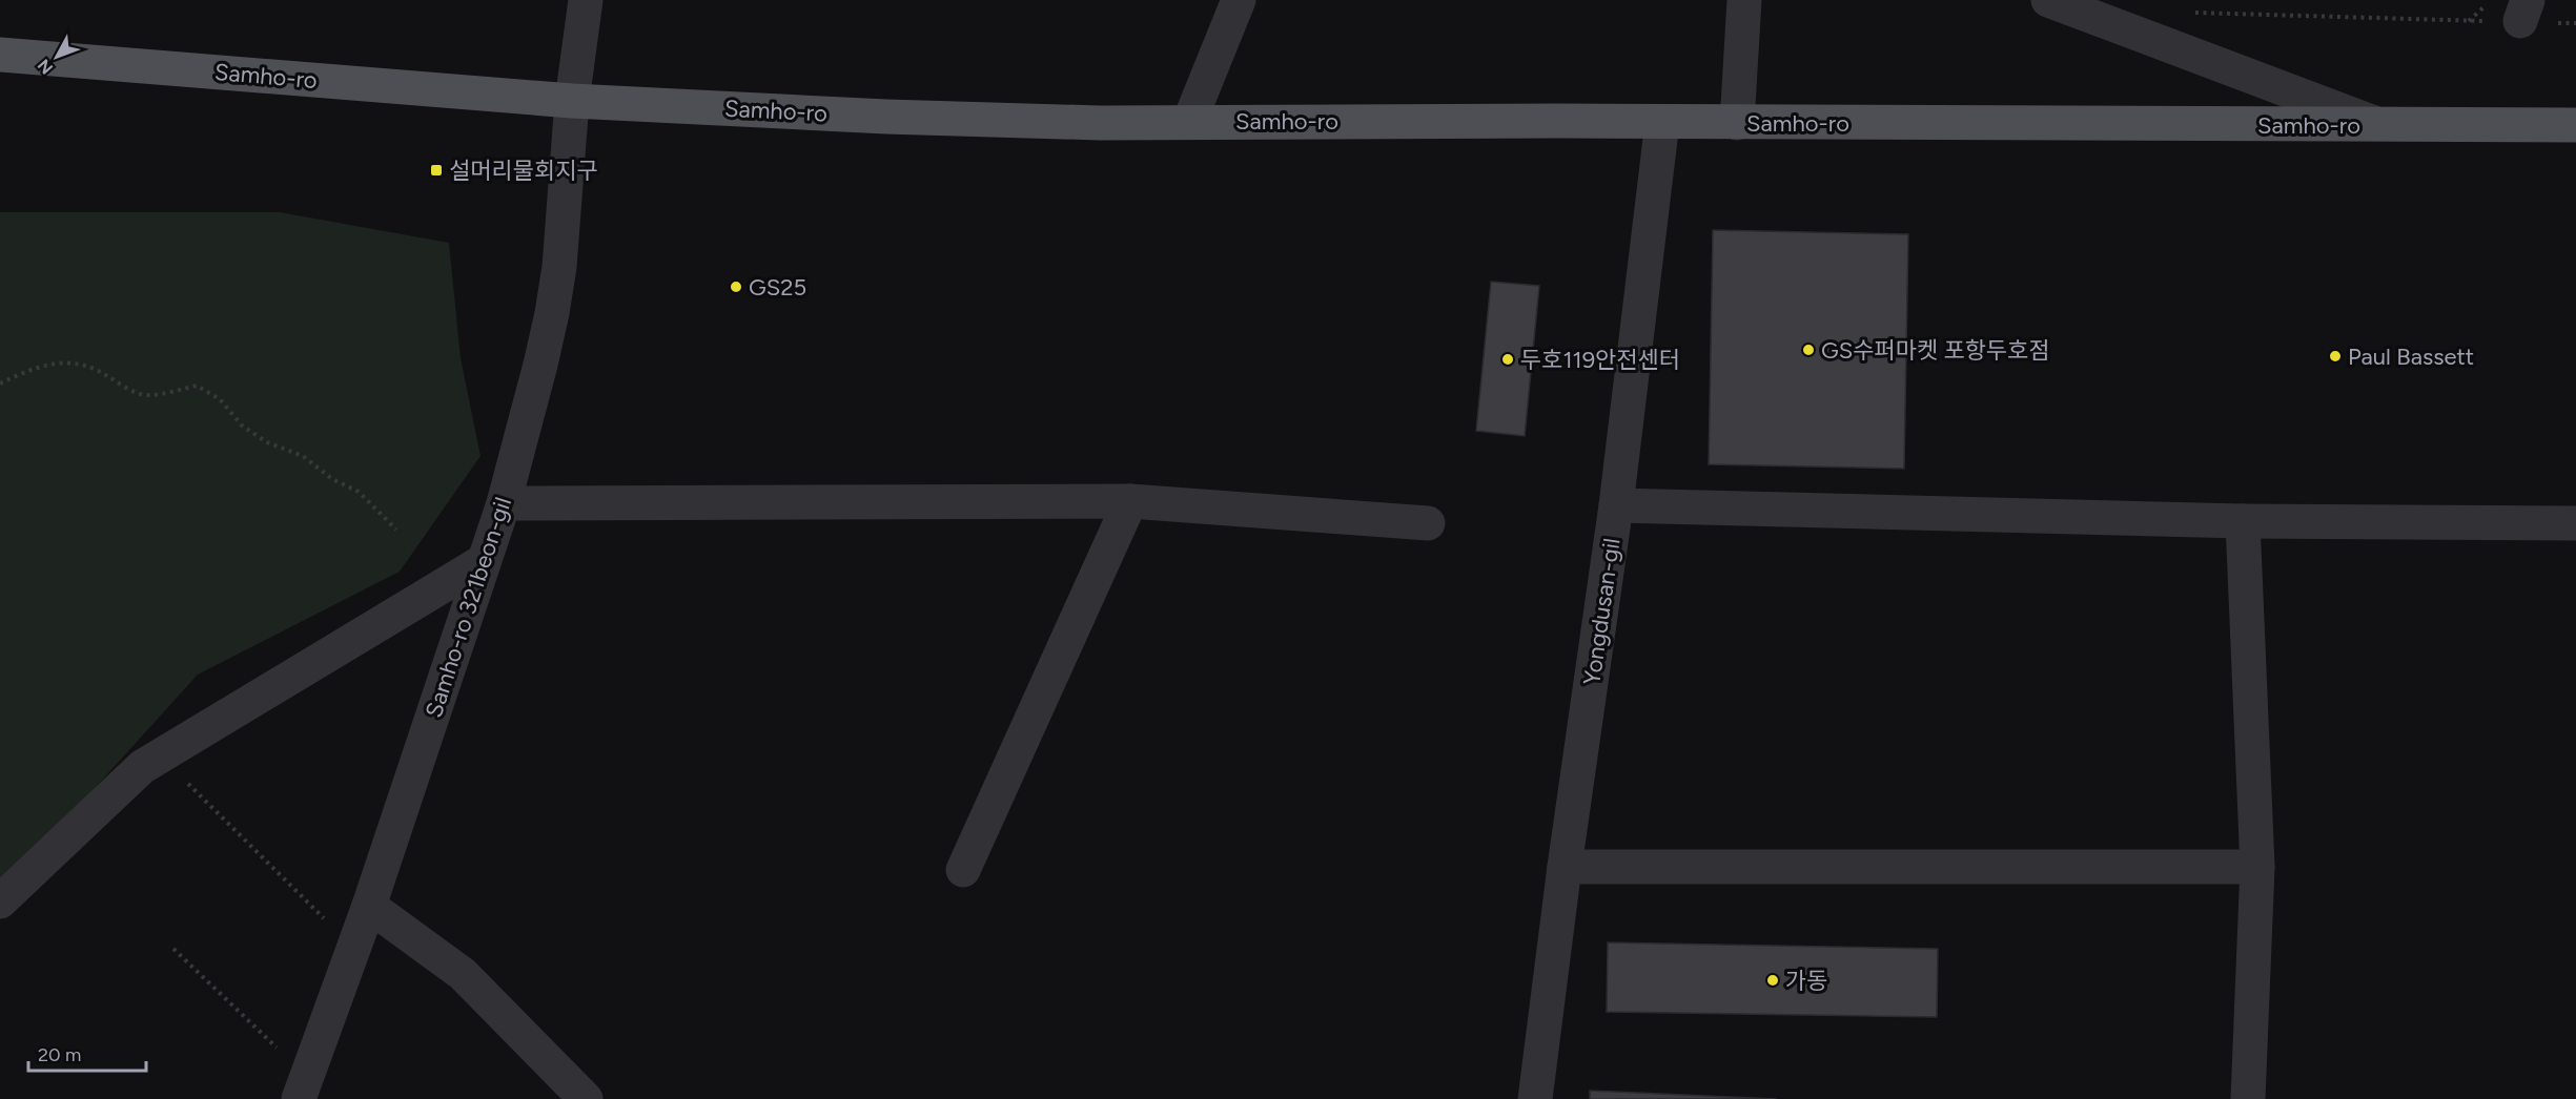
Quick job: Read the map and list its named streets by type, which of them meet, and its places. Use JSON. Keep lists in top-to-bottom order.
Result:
{
  "streets": {
    "main road": ["Samho-ro"],
    "street": ["Samho-ro 321beon-gil", "Yongdusan-gil"]
  },
  "crossings": [
    ["Samho-ro", "Samho-ro 321beon-gil"],
    ["Samho-ro", "Yongdusan-gil"]
  ],
  "places": {
    "transit": ["설머리물회지구"],
    "other": [
      "GS25",
      "GS수퍼마켓 포항두호점",
      "Paul Bassett",
      "두호119안전센터",
      "가동"
    ]
  },
  "scale_bar": "20 m",
  "north": "bottom left"
}
